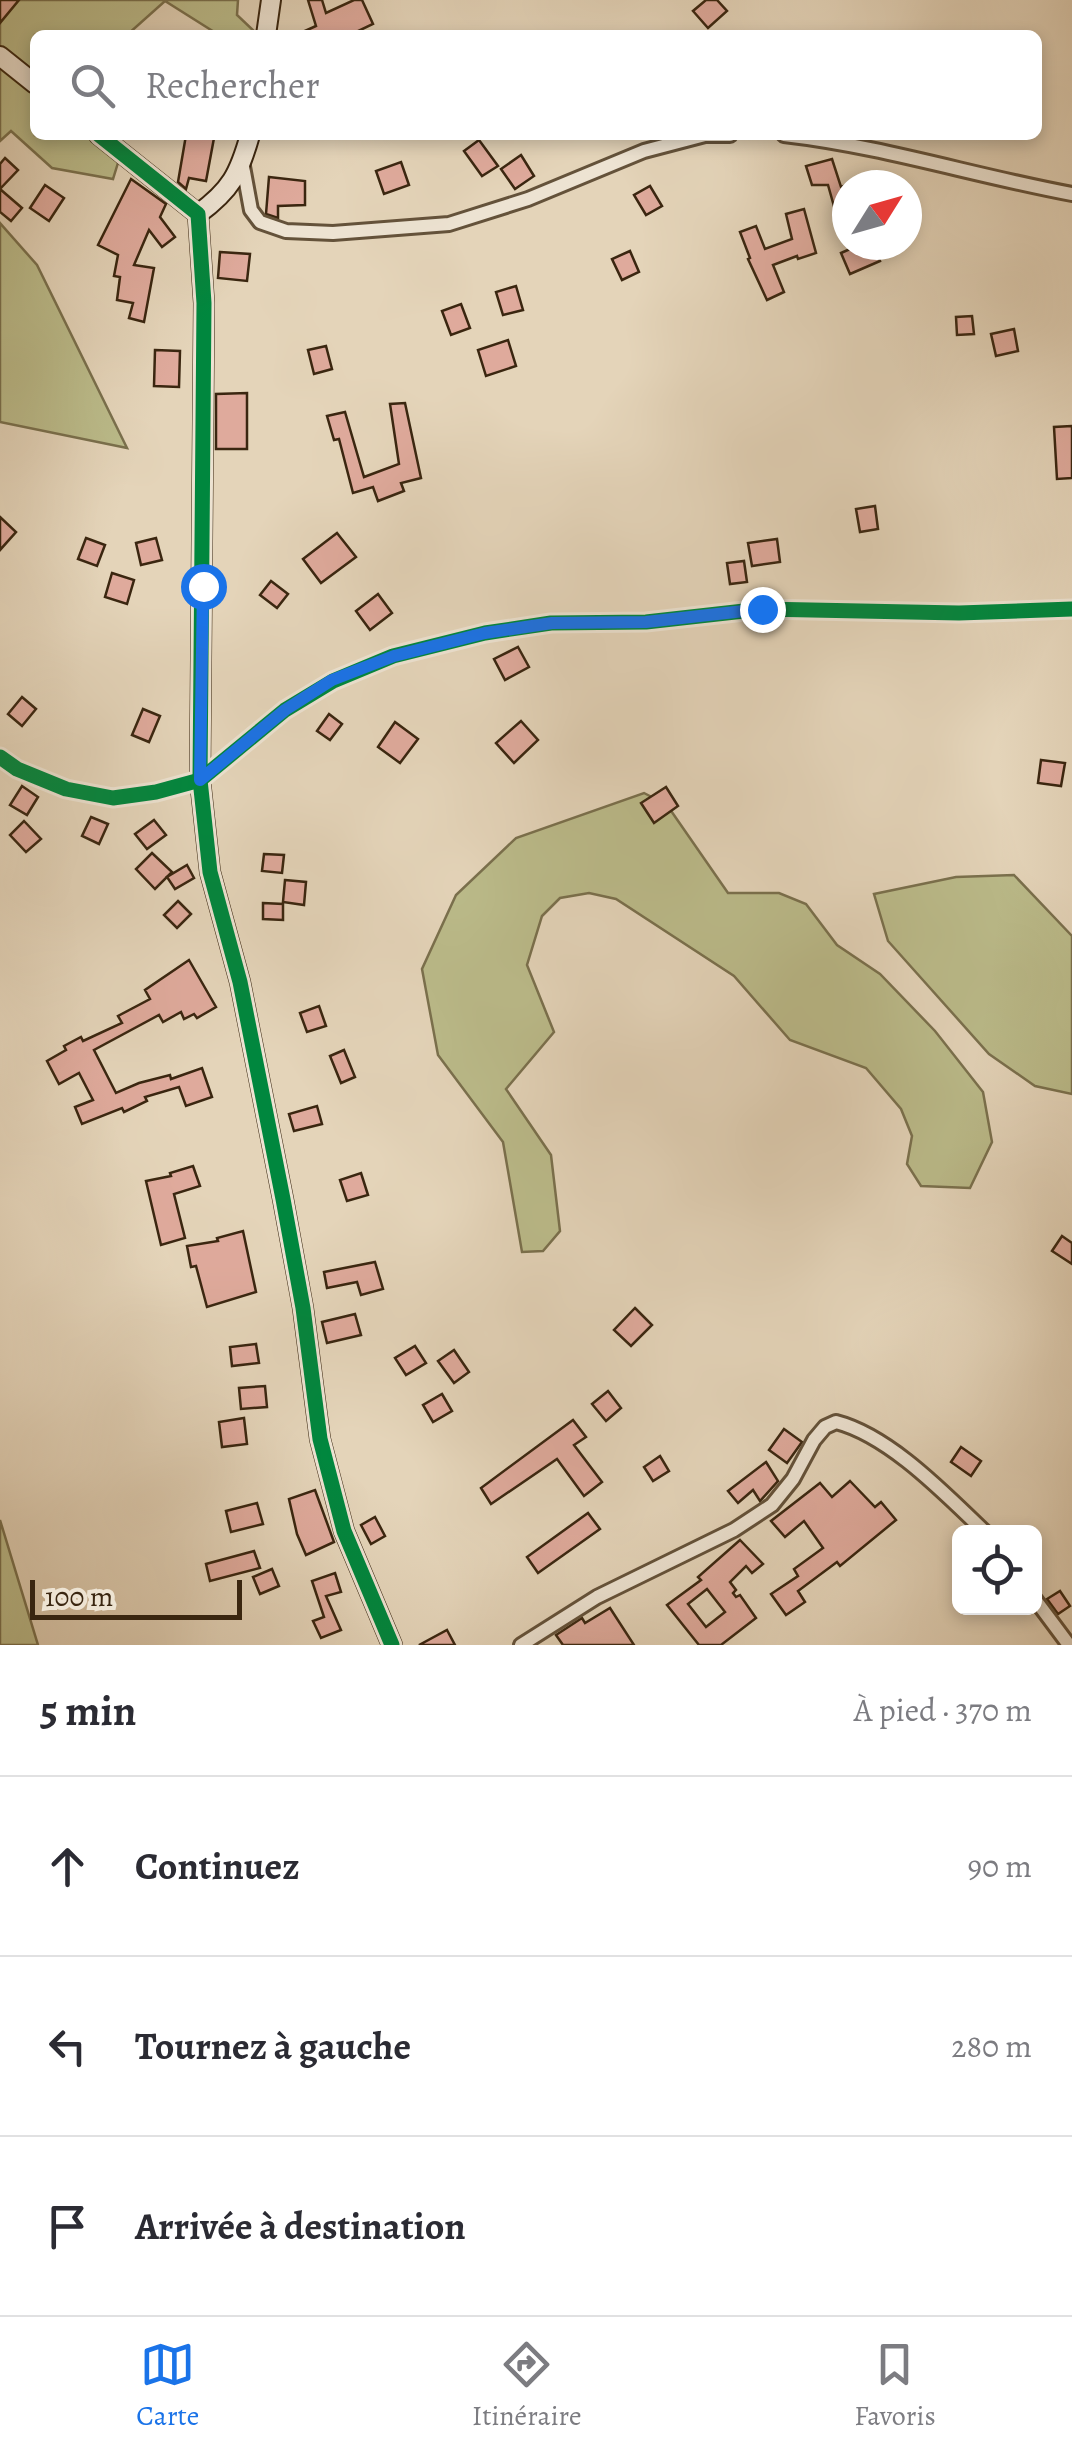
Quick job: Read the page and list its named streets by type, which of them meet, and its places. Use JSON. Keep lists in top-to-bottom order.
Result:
{
  "scale_bar": "100 m",
  "north": "top right",
  "page": {
    "search": "Rechercher",
    "scale": "100 m",
    "heading": ["5 min", "À pied · 370 m"],
    "list": [
      ["Continuez", "90 m"],
      ["Tournez à gauche", "280 m"],
      "Arrivée à destination"
    ],
    "nav": ["Carte", "Itinéraire", "Favoris"]
  }
}
